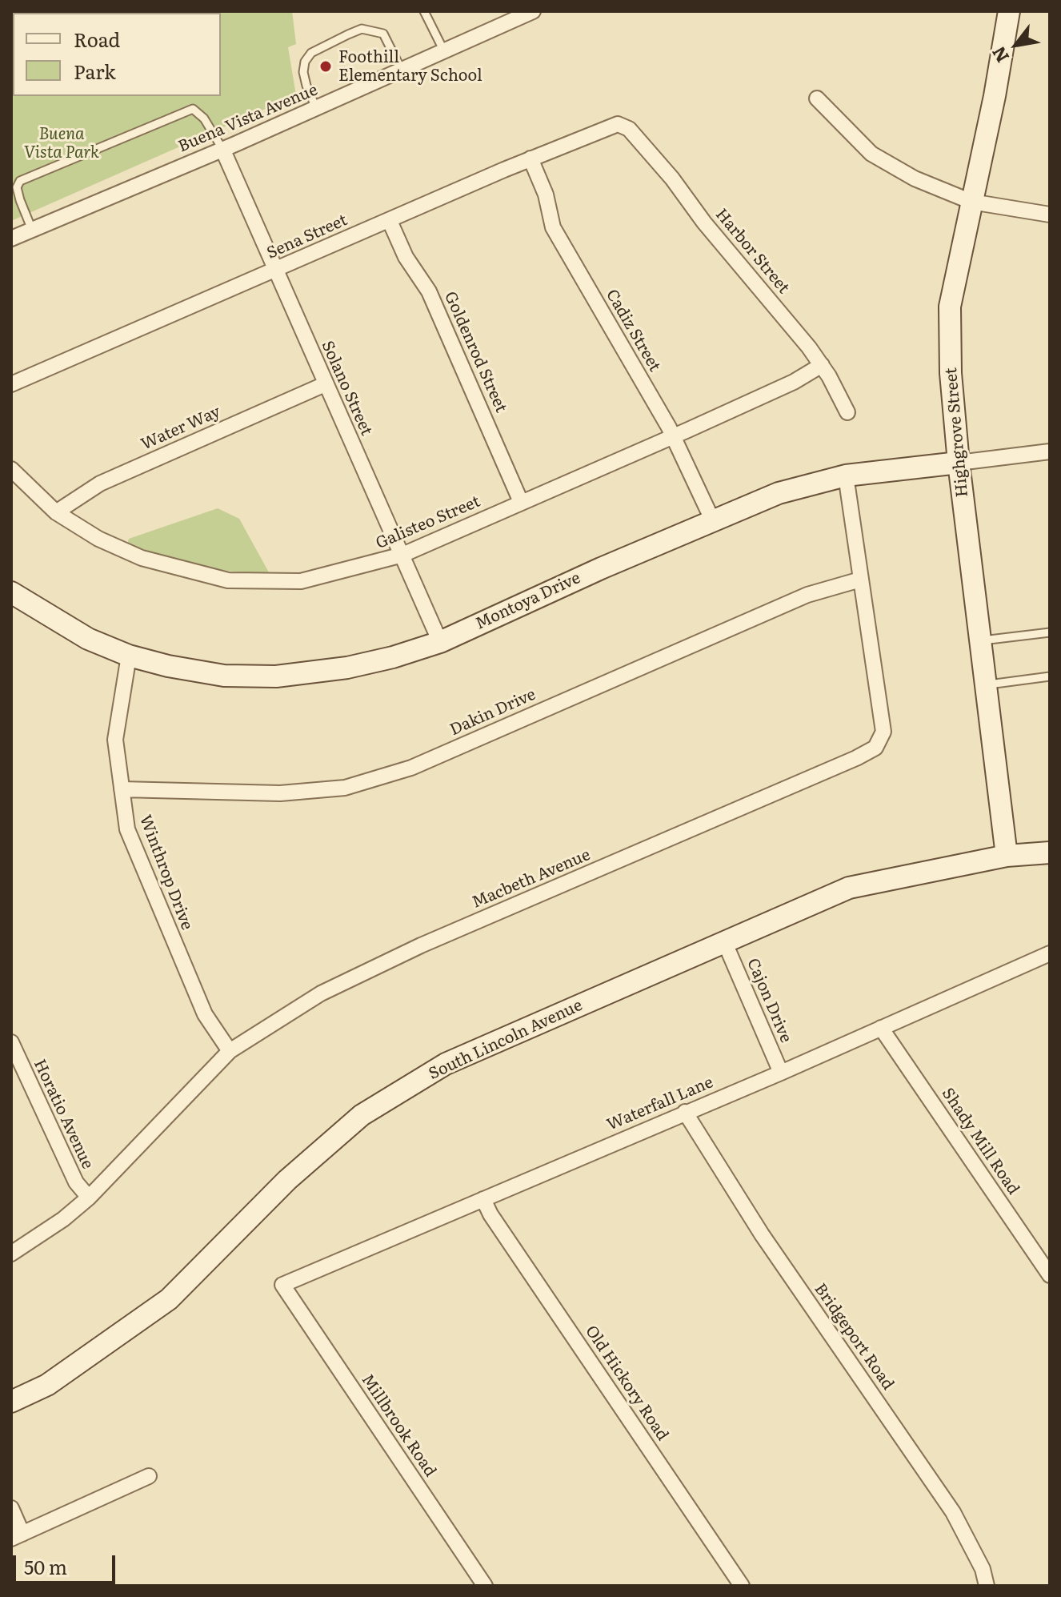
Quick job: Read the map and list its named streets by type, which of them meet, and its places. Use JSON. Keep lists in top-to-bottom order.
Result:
{
  "streets": {
    "street": [
      "Buena Vista Avenue",
      "Sena Street",
      "Harbor Street",
      "Cadiz Street",
      "Goldenrod Street",
      "Solano Street",
      "Water Way",
      "Highgrove Street",
      "Galisteo Street",
      "Montoya Drive",
      "Dakin Drive",
      "Winthrop Drive",
      "Macbeth Avenue",
      "Cajon Drive",
      "South Lincoln Avenue",
      "Waterfall Lane",
      "Horatio Avenue",
      "Shady Mill Road",
      "Bridgeport Road",
      "Old Hickory Road",
      "Millbrook Road"
    ]
  },
  "crossings": [
    ["Buena Vista Avenue", "Solano Street"],
    ["Sena Street", "Harbor Street"],
    ["Sena Street", "Cadiz Street"],
    ["Sena Street", "Goldenrod Street"],
    ["Sena Street", "Solano Street"],
    ["Harbor Street", "Galisteo Street"],
    ["Cadiz Street", "Galisteo Street"],
    ["Cadiz Street", "Montoya Drive"],
    ["Goldenrod Street", "Galisteo Street"],
    ["Solano Street", "Water Way"],
    ["Solano Street", "Galisteo Street"],
    ["Solano Street", "Montoya Drive"],
    ["Water Way", "Galisteo Street"],
    ["Highgrove Street", "Montoya Drive"],
    ["Highgrove Street", "South Lincoln Avenue"],
    ["Montoya Drive", "Winthrop Drive"],
    ["Montoya Drive", "Macbeth Avenue"],
    ["Dakin Drive", "Winthrop Drive"],
    ["Dakin Drive", "Macbeth Avenue"],
    ["Winthrop Drive", "Macbeth Avenue"],
    ["Macbeth Avenue", "Horatio Avenue"],
    ["Cajon Drive", "South Lincoln Avenue"],
    ["Cajon Drive", "Waterfall Lane"],
    ["Waterfall Lane", "Shady Mill Road"],
    ["Waterfall Lane", "Bridgeport Road"],
    ["Waterfall Lane", "Old Hickory Road"],
    ["Waterfall Lane", "Millbrook Road"]
  ],
  "parks": ["Buena Vista Park"],
  "places": ["Foothill Elementary School"],
  "legend": ["Road", "Park"],
  "scale_bar": "50 m",
  "north": "bottom left"
}
